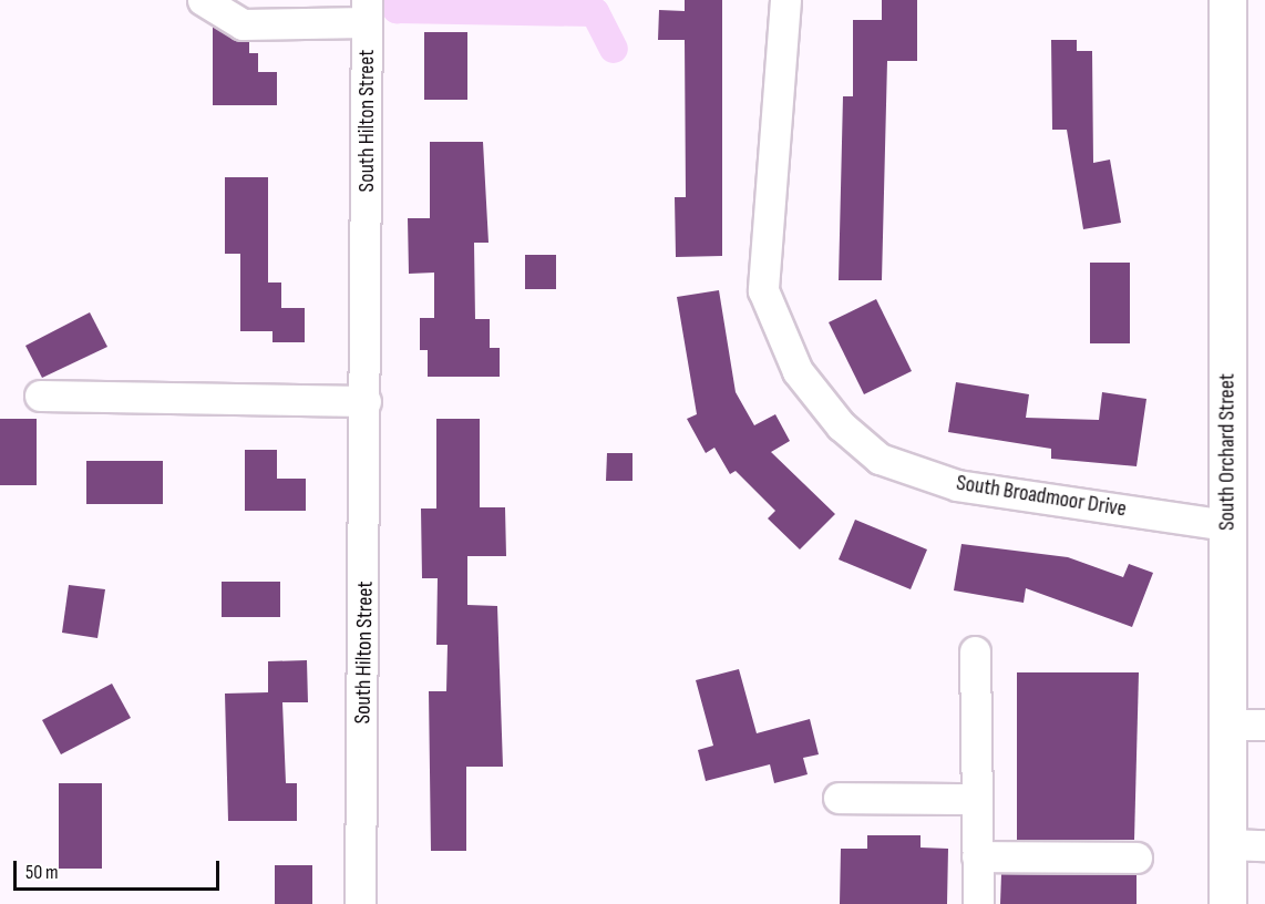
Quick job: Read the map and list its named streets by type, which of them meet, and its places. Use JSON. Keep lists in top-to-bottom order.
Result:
{
  "streets": {
    "main road": ["South Orchard Street"],
    "street": ["South Hilton Street", "South Broadmoor Drive"]
  },
  "crossings": [
    ["South Orchard Street", "South Broadmoor Drive"]
  ],
  "scale_bar": "50 m"
}
